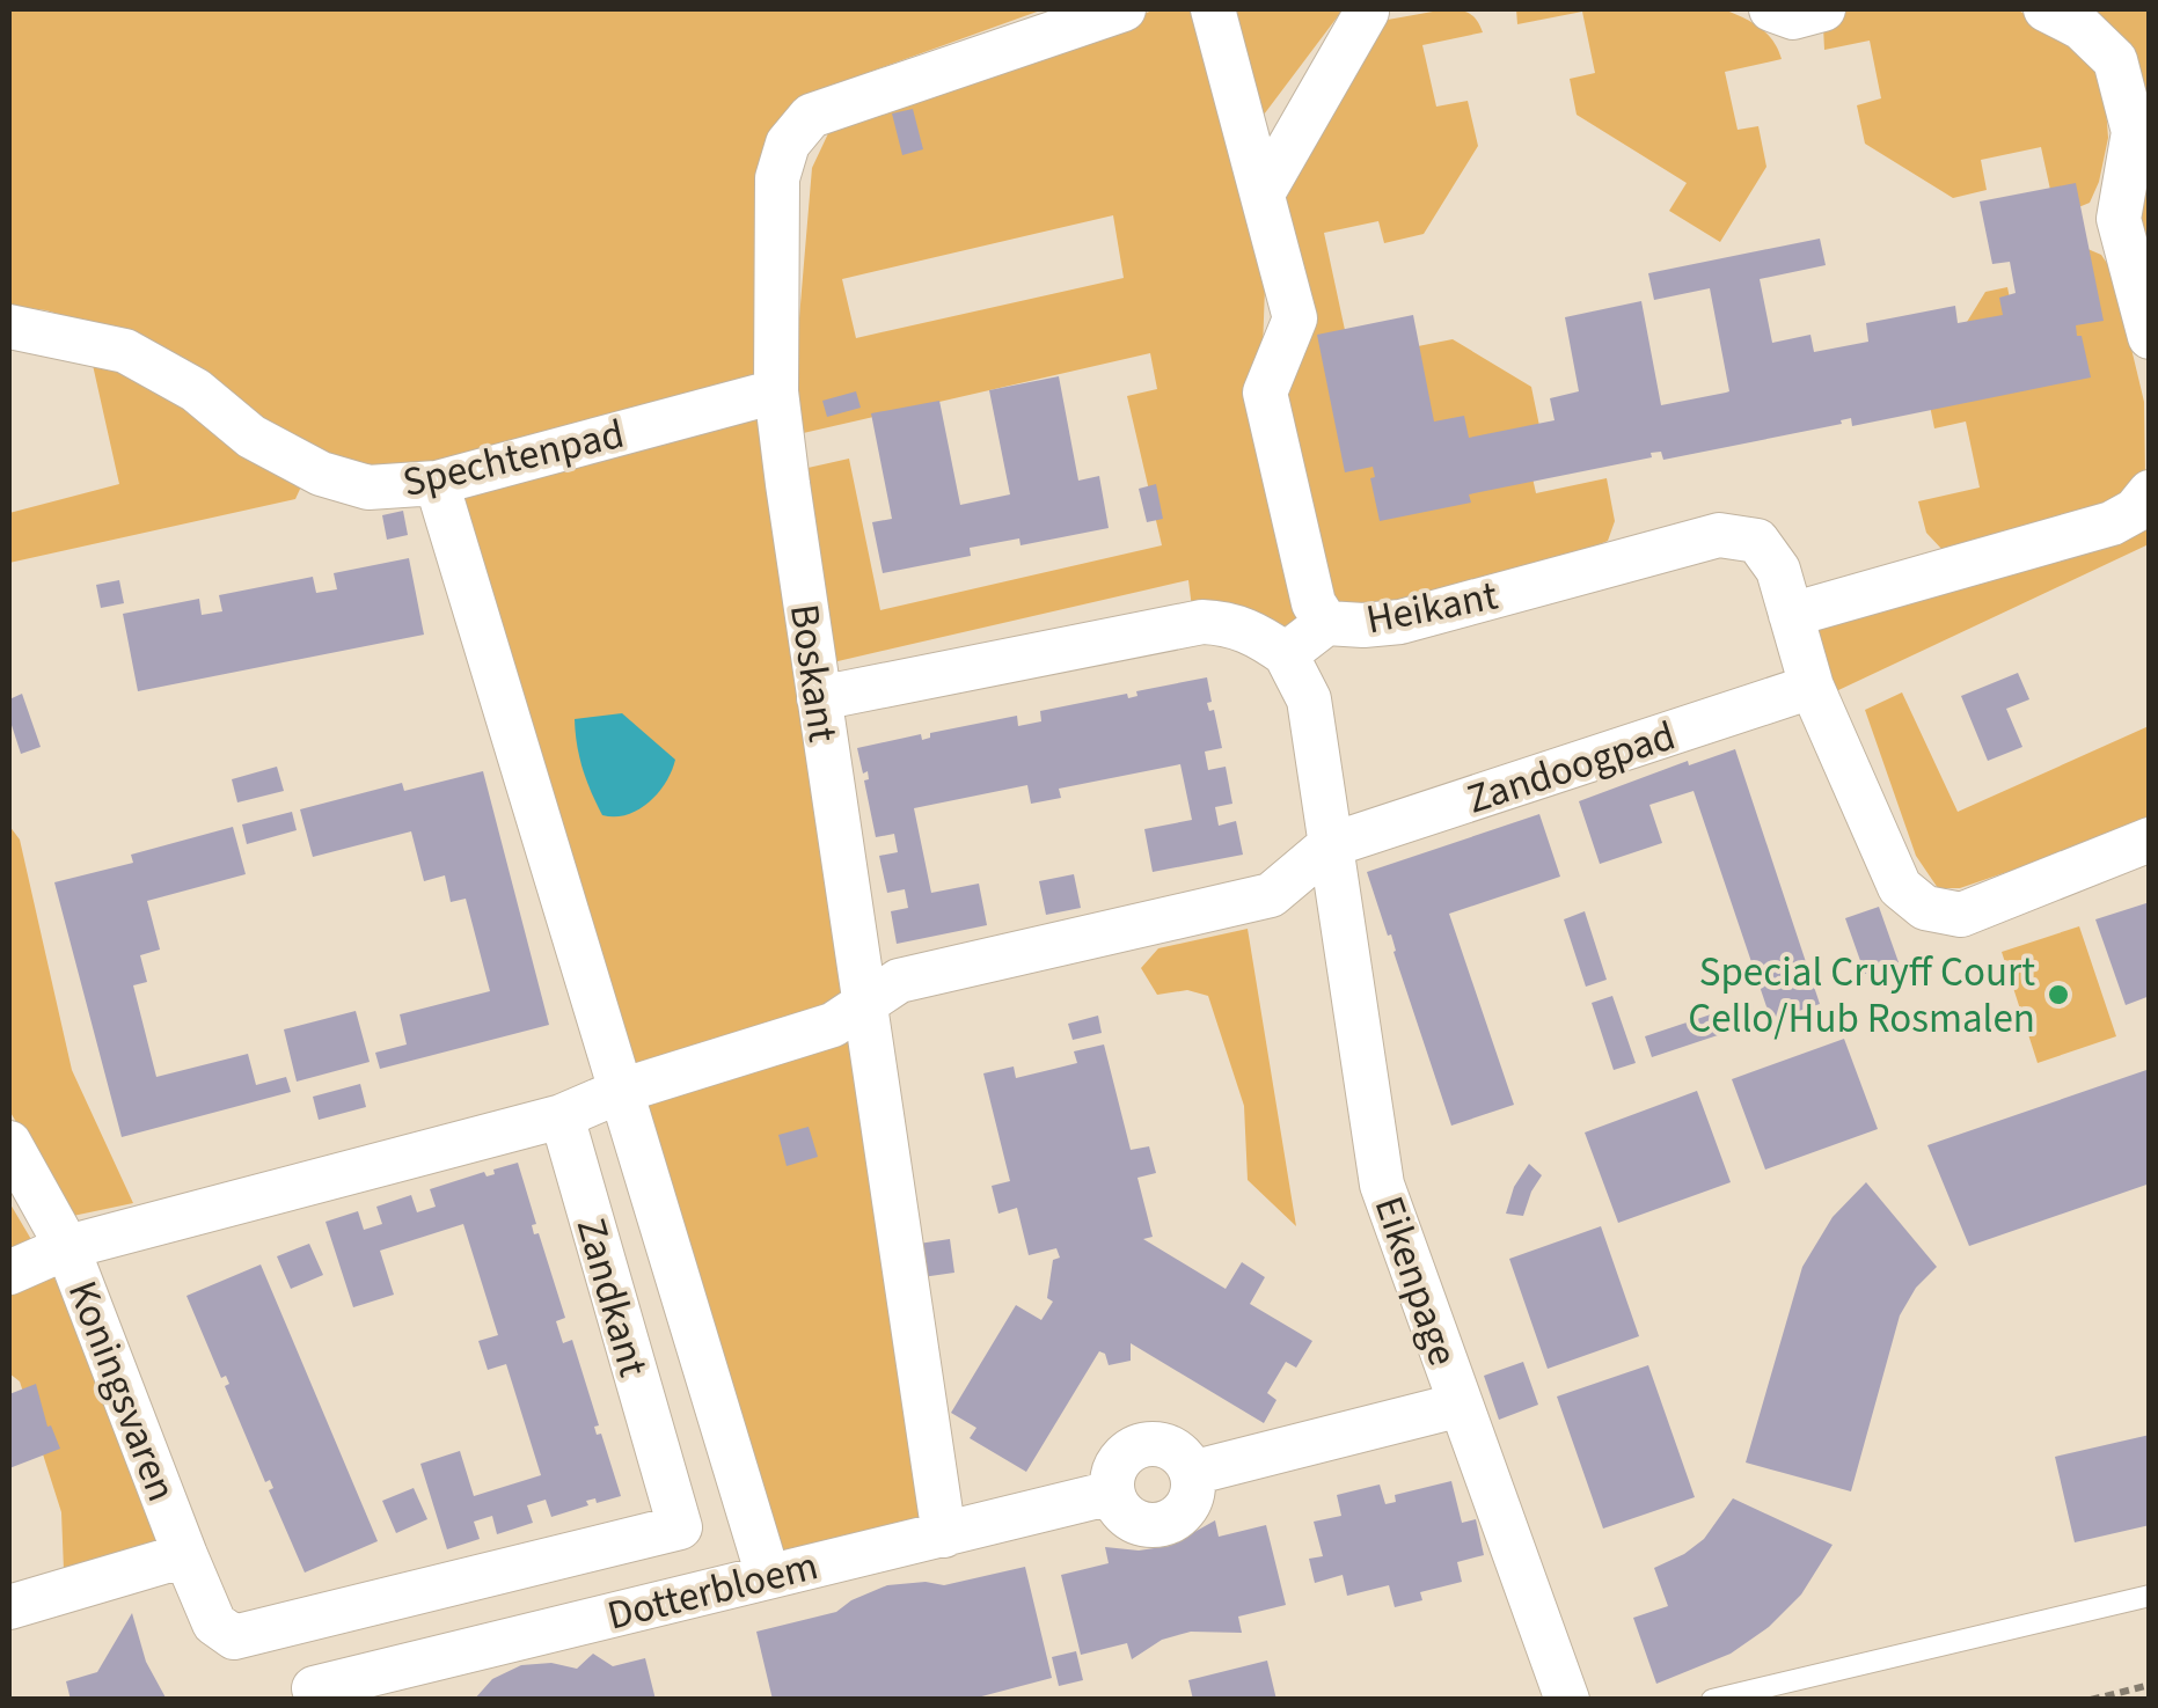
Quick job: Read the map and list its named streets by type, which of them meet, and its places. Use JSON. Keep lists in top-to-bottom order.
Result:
{
  "streets": {
    "street": [
      "Spechtenpad",
      "Heikant",
      "Boskant",
      "Zandoogpad",
      "Eikenpage",
      "Zandkant",
      "Koningsvaren",
      "Dotterbloem"
    ]
  },
  "crossings": [
    ["Spechtenpad", "Boskant"],
    ["Spechtenpad", "Zandkant"],
    ["Heikant", "Zandoogpad"],
    ["Boskant", "Dotterbloem"],
    ["Zandoogpad", "Eikenpage"],
    ["Zandkant", "Koningsvaren"],
    ["Zandkant", "Dotterbloem"]
  ],
  "places": ["Special Cruyff Court Cello/Hub Rosmalen"]
}
